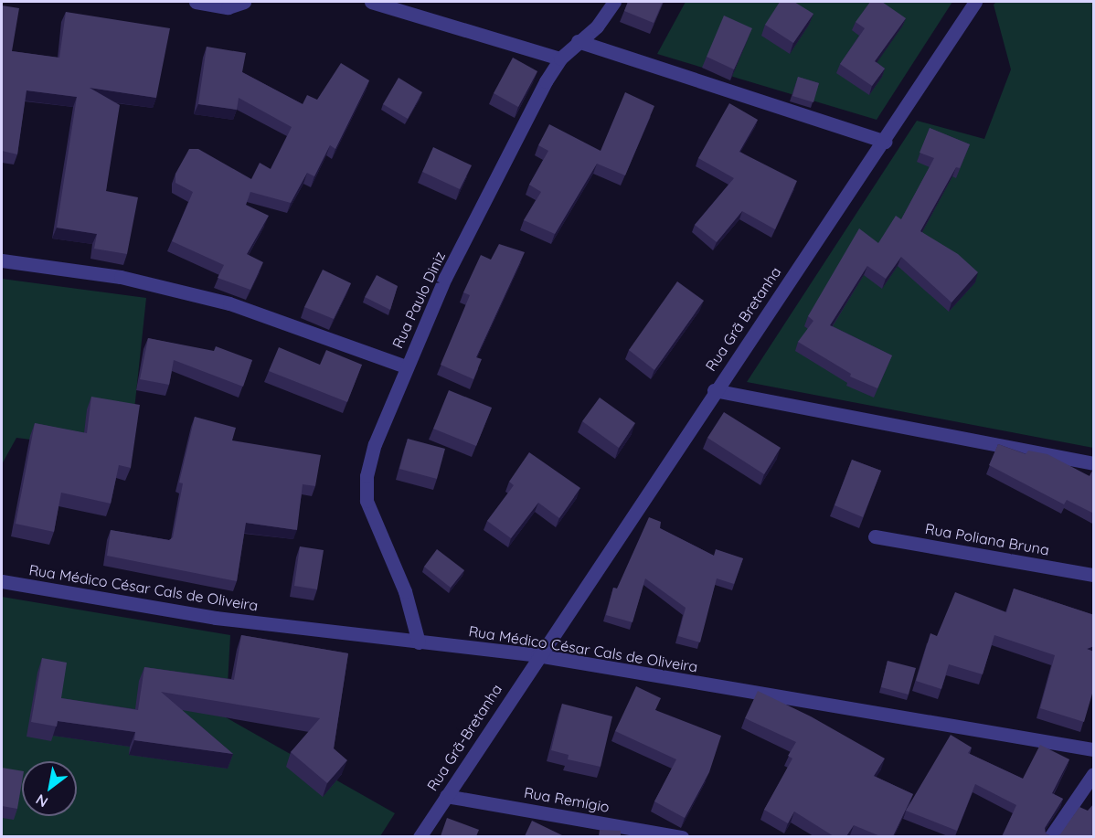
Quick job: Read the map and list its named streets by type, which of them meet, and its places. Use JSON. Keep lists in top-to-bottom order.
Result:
{
  "streets": {
    "street": [
      "Rua Paulo Diniz",
      "Rua Grã Bretanha",
      "Rua Poliana Bruna",
      "Rua Médico César Cals de Oliveira",
      "Rua Grã-Bretanha",
      "Rua Remígio"
    ]
  },
  "crossings": [
    ["Rua Paulo Diniz", "Rua Médico César Cals de Oliveira"],
    ["Rua Grã Bretanha", "Rua Médico César Cals de Oliveira"],
    ["Rua Grã Bretanha", "Rua Grã-Bretanha"],
    ["Rua Médico César Cals de Oliveira", "Rua Grã-Bretanha"],
    ["Rua Grã-Bretanha", "Rua Remígio"]
  ],
  "north": "bottom left"
}
